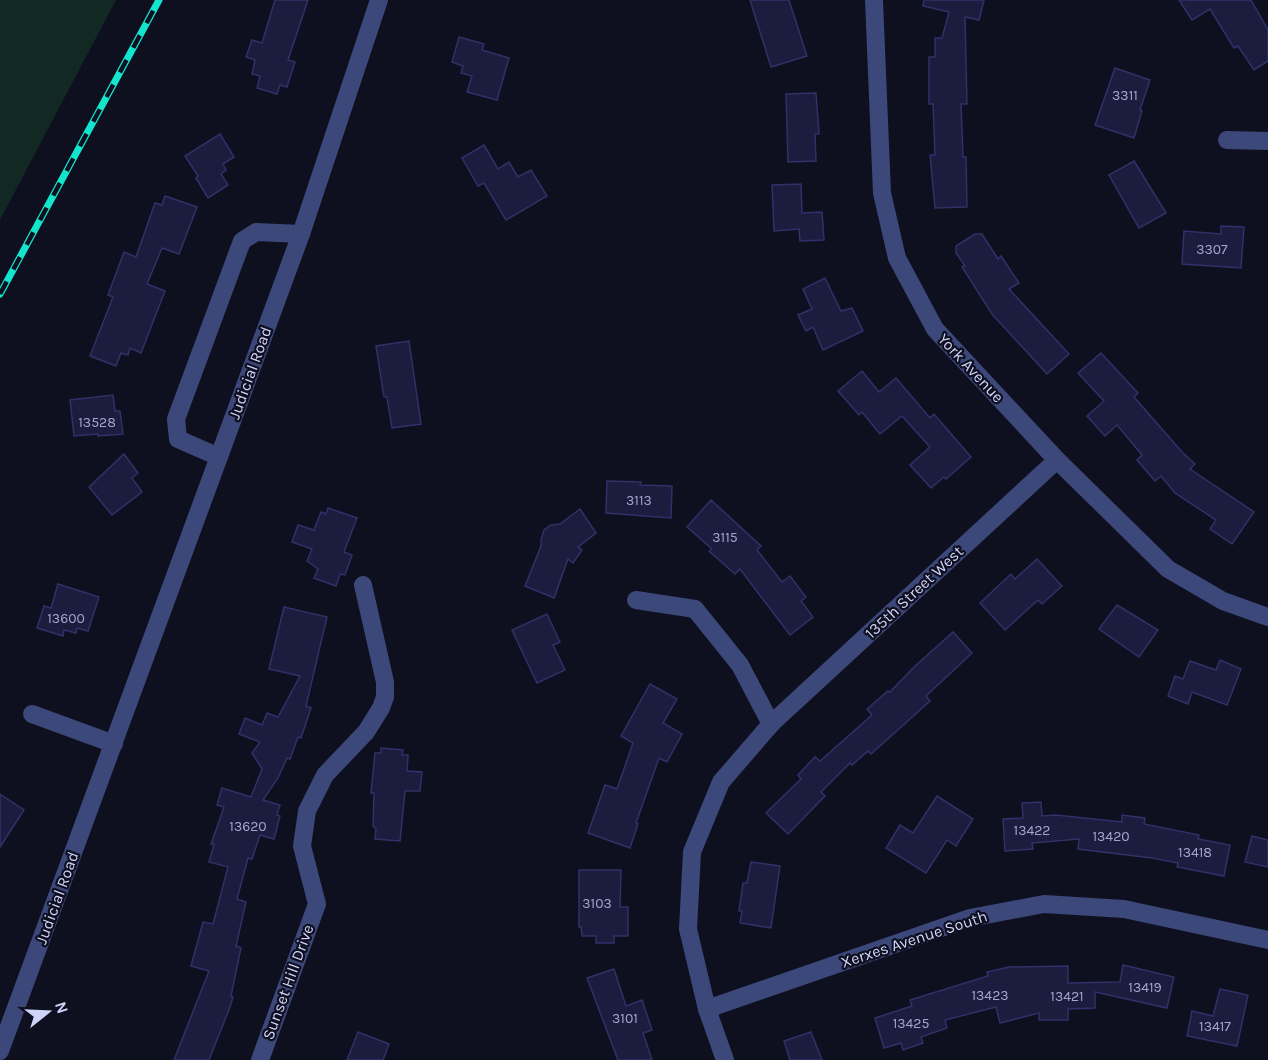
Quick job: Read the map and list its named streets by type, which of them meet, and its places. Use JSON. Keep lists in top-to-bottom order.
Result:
{
  "streets": {
    "street": [
      "York Avenue",
      "Judicial Road",
      "135th Street West",
      "Xerxes Avenue South",
      "Sunset Hill Drive"
    ]
  },
  "crossings": [
    ["York Avenue", "135th Street West"],
    ["135th Street West", "Xerxes Avenue South"]
  ],
  "house_numbers": [
    "3311",
    "3307",
    "13528",
    "3113",
    "3115",
    "13600",
    "13620",
    "13422",
    "13420",
    "13418",
    "3103",
    "13419",
    "13423",
    "13421",
    "3101",
    "13425",
    "13417"
  ],
  "north": "right"
}
